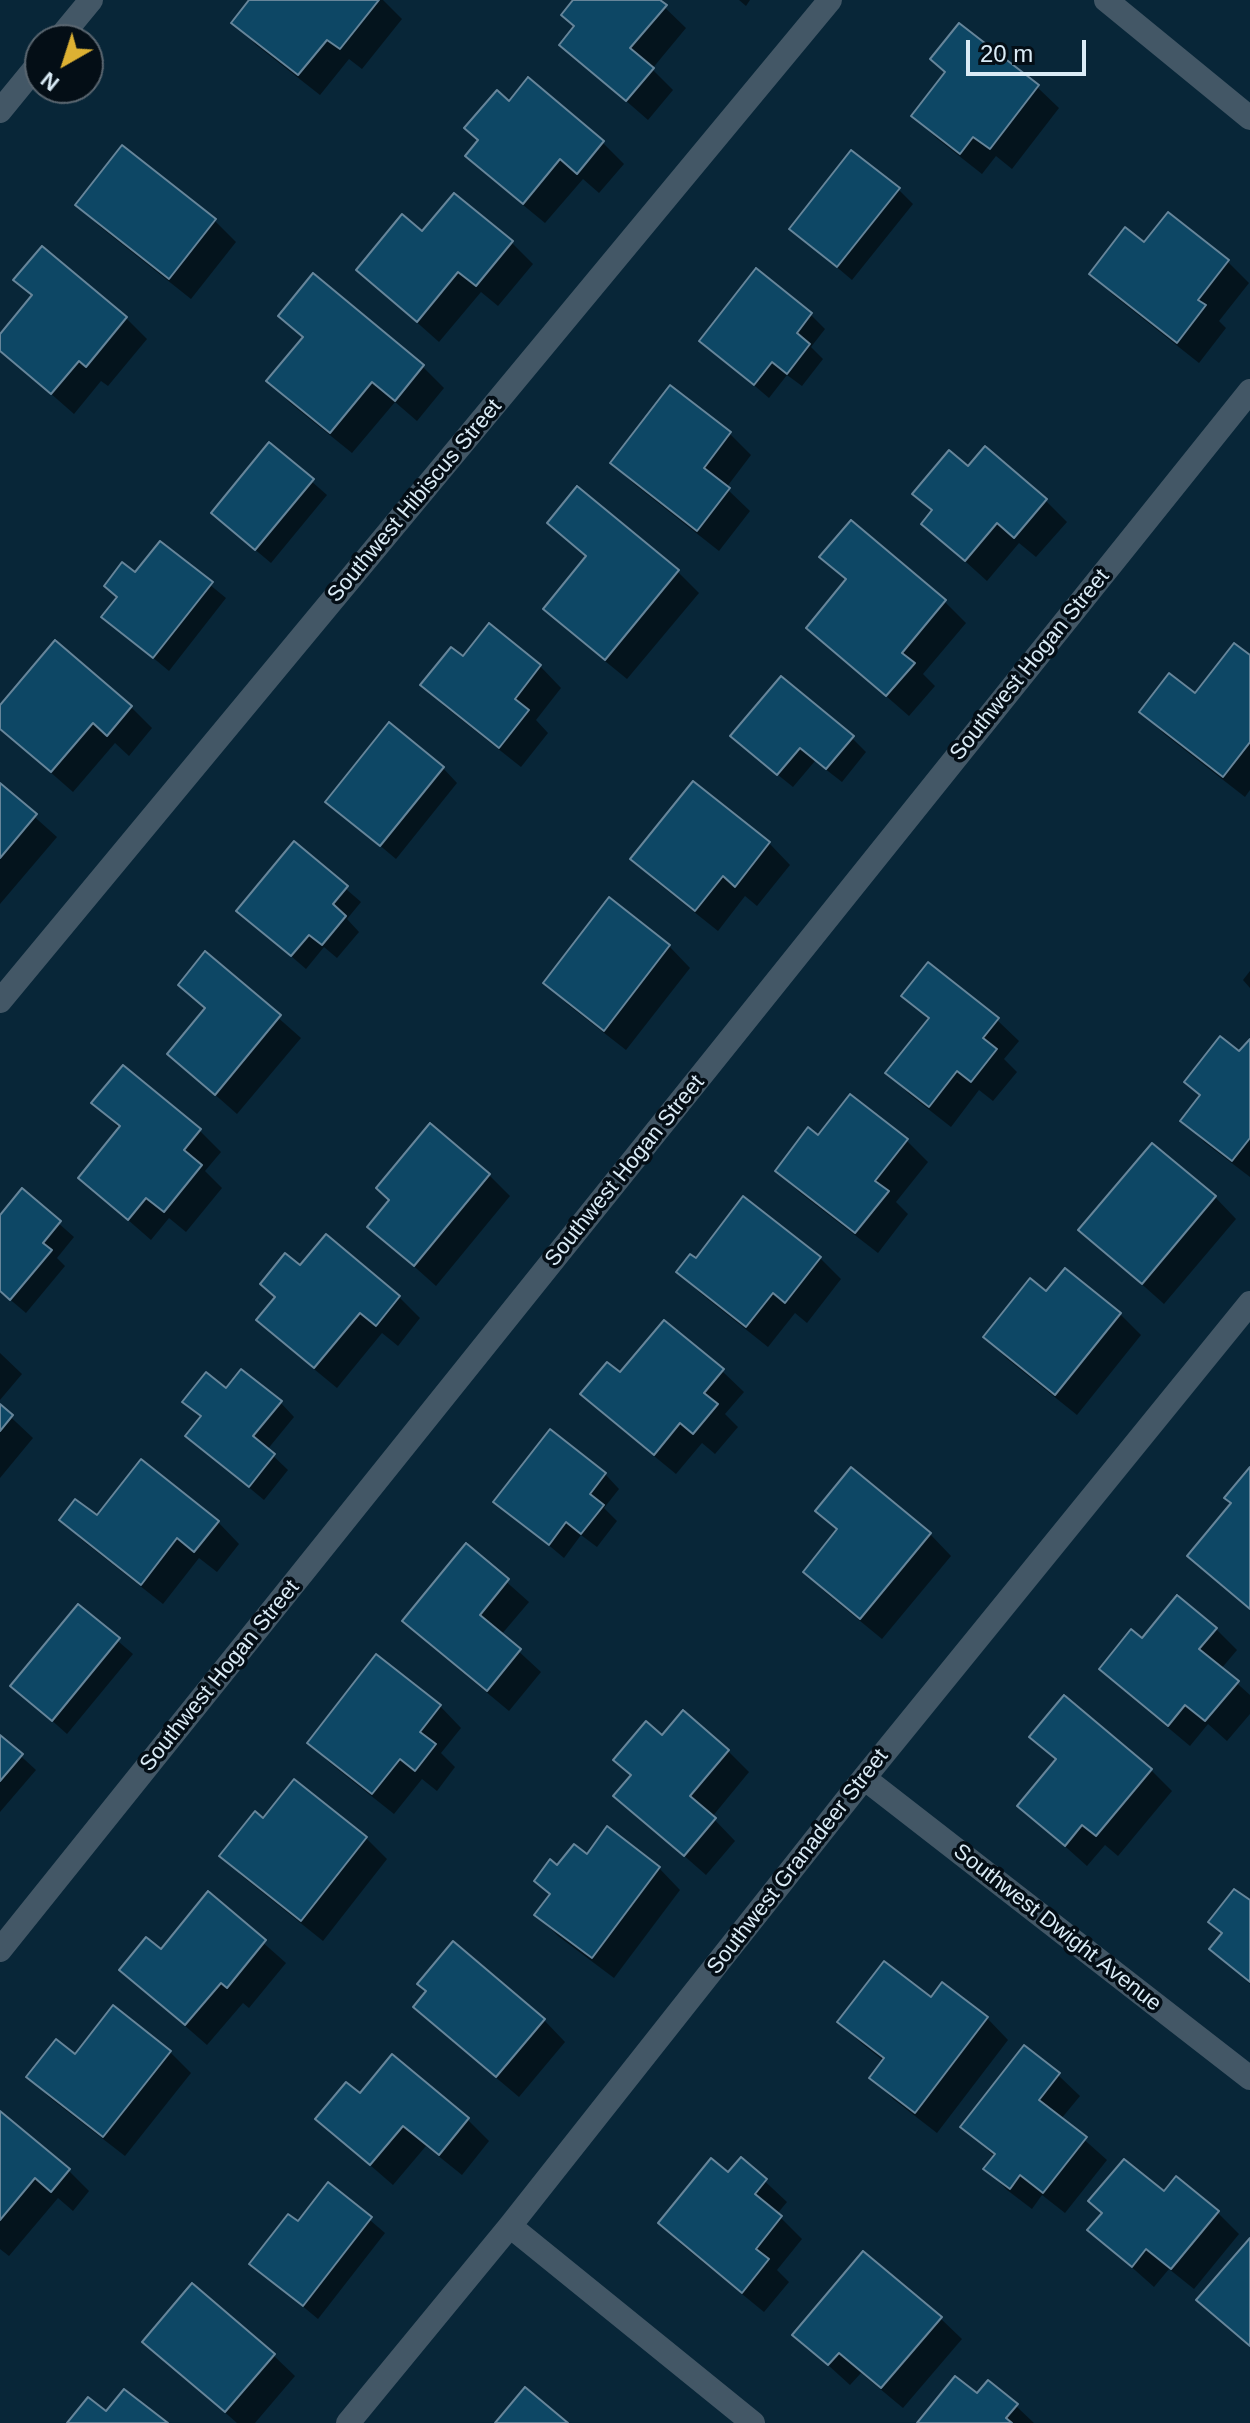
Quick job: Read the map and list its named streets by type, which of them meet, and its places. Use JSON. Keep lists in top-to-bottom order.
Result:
{
  "streets": {
    "street": [
      "Southwest Hibiscus Street",
      "Southwest Hogan Street",
      "Southwest Granadeer Street",
      "Southwest Dwight Avenue"
    ]
  },
  "crossings": [
    ["Southwest Granadeer Street", "Southwest Dwight Avenue"]
  ],
  "scale_bar": "20 m",
  "north": "bottom left"
}
